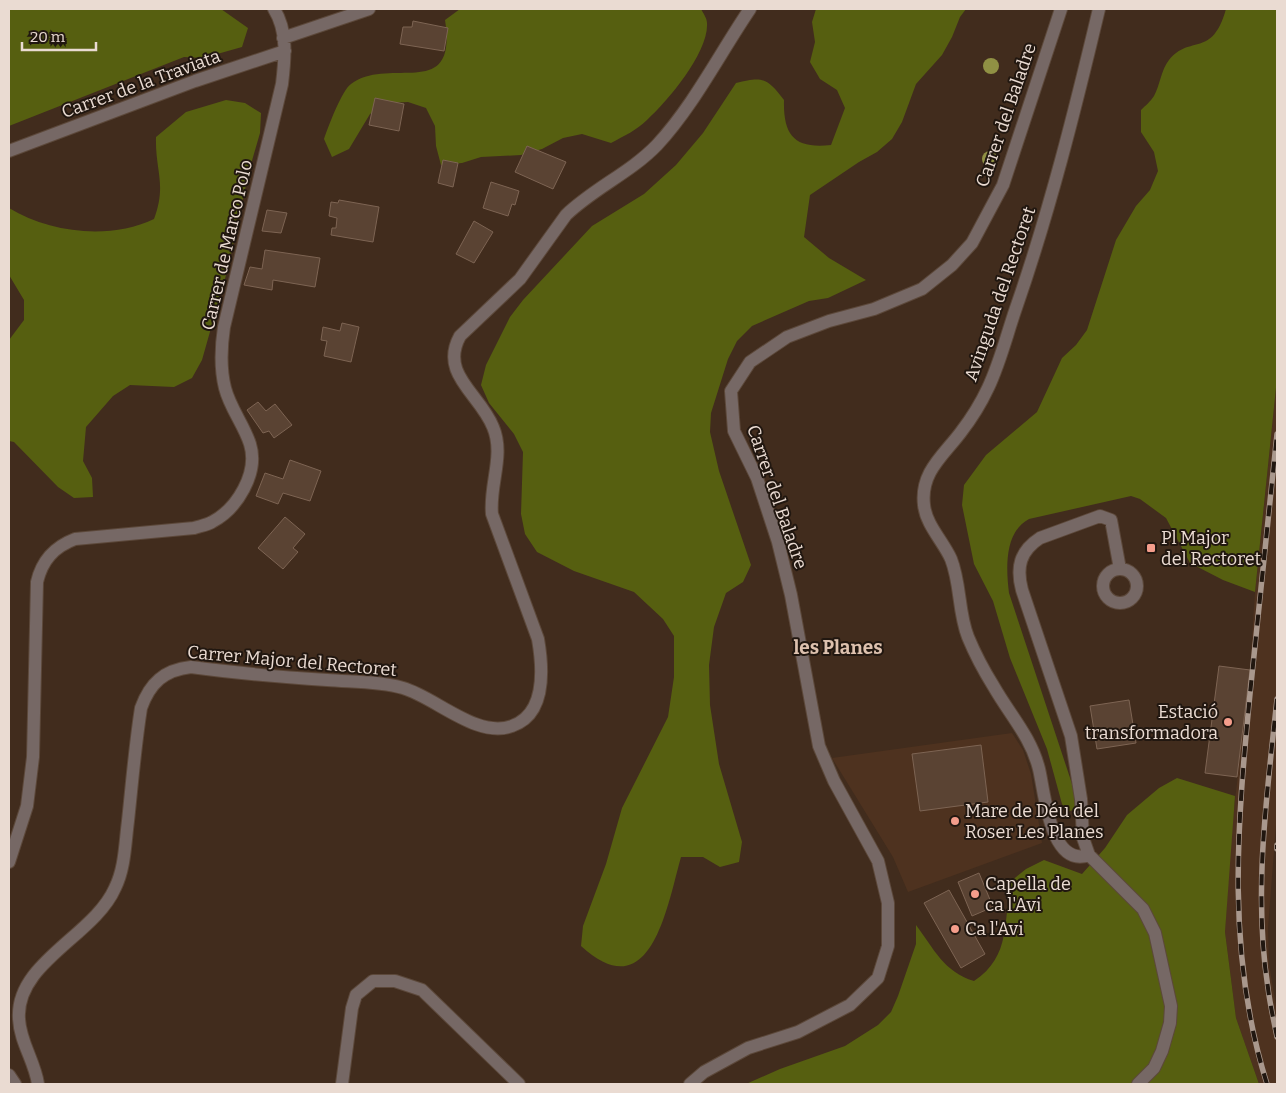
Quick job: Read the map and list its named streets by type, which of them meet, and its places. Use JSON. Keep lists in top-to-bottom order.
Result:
{
  "streets": {
    "street": [
      "Carrer de la Traviata",
      "Carrer del Baladre",
      "Carrer de Marco Polo",
      "Avinguda del Rectoret",
      "Carrer Major del Rectoret"
    ]
  },
  "crossings": [
    ["Carrer de la Traviata", "Carrer de Marco Polo"]
  ],
  "districts": ["les Planes"],
  "places": {
    "transit": ["Pl Major del Rectoret"],
    "other": [
      "Estació transformadora",
      "Mare de Déu del Roser Les Planes",
      "Capella de ca l'Avi",
      "Ca l'Avi"
    ]
  },
  "scale_bar": "20 m"
}
